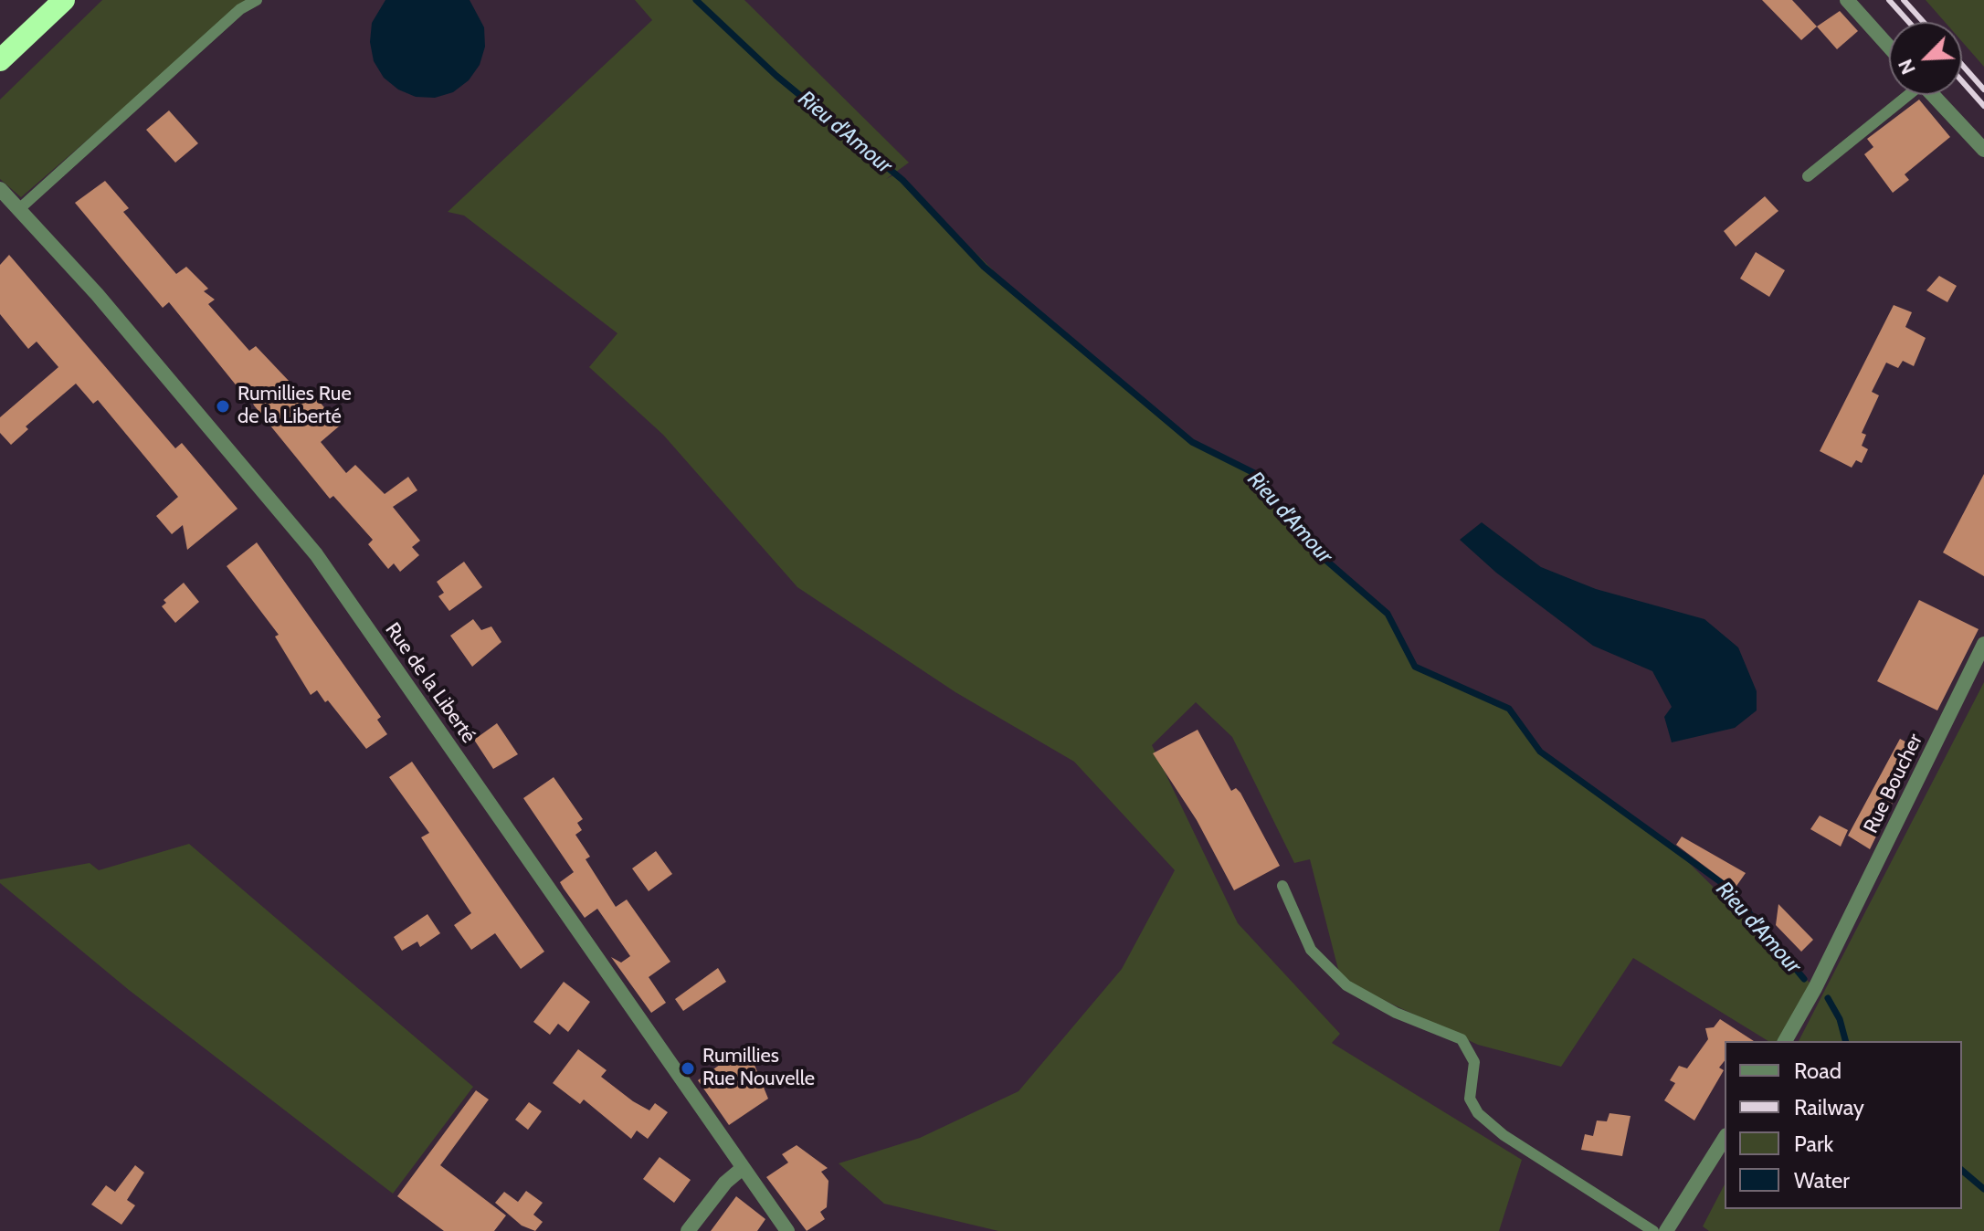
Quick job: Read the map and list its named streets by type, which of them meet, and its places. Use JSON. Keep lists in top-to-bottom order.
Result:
{
  "streets": {
    "street": ["Rue de la Liberté", "Rue Boucher"]
  },
  "water": ["Rieu d'Amour"],
  "places": ["Rumillies Rue de la Liberté", "Rumillies Rue Nouvelle"],
  "legend": [
    "Road",
    "Railway",
    "Park",
    "Water"
  ],
  "north": "bottom left"
}
